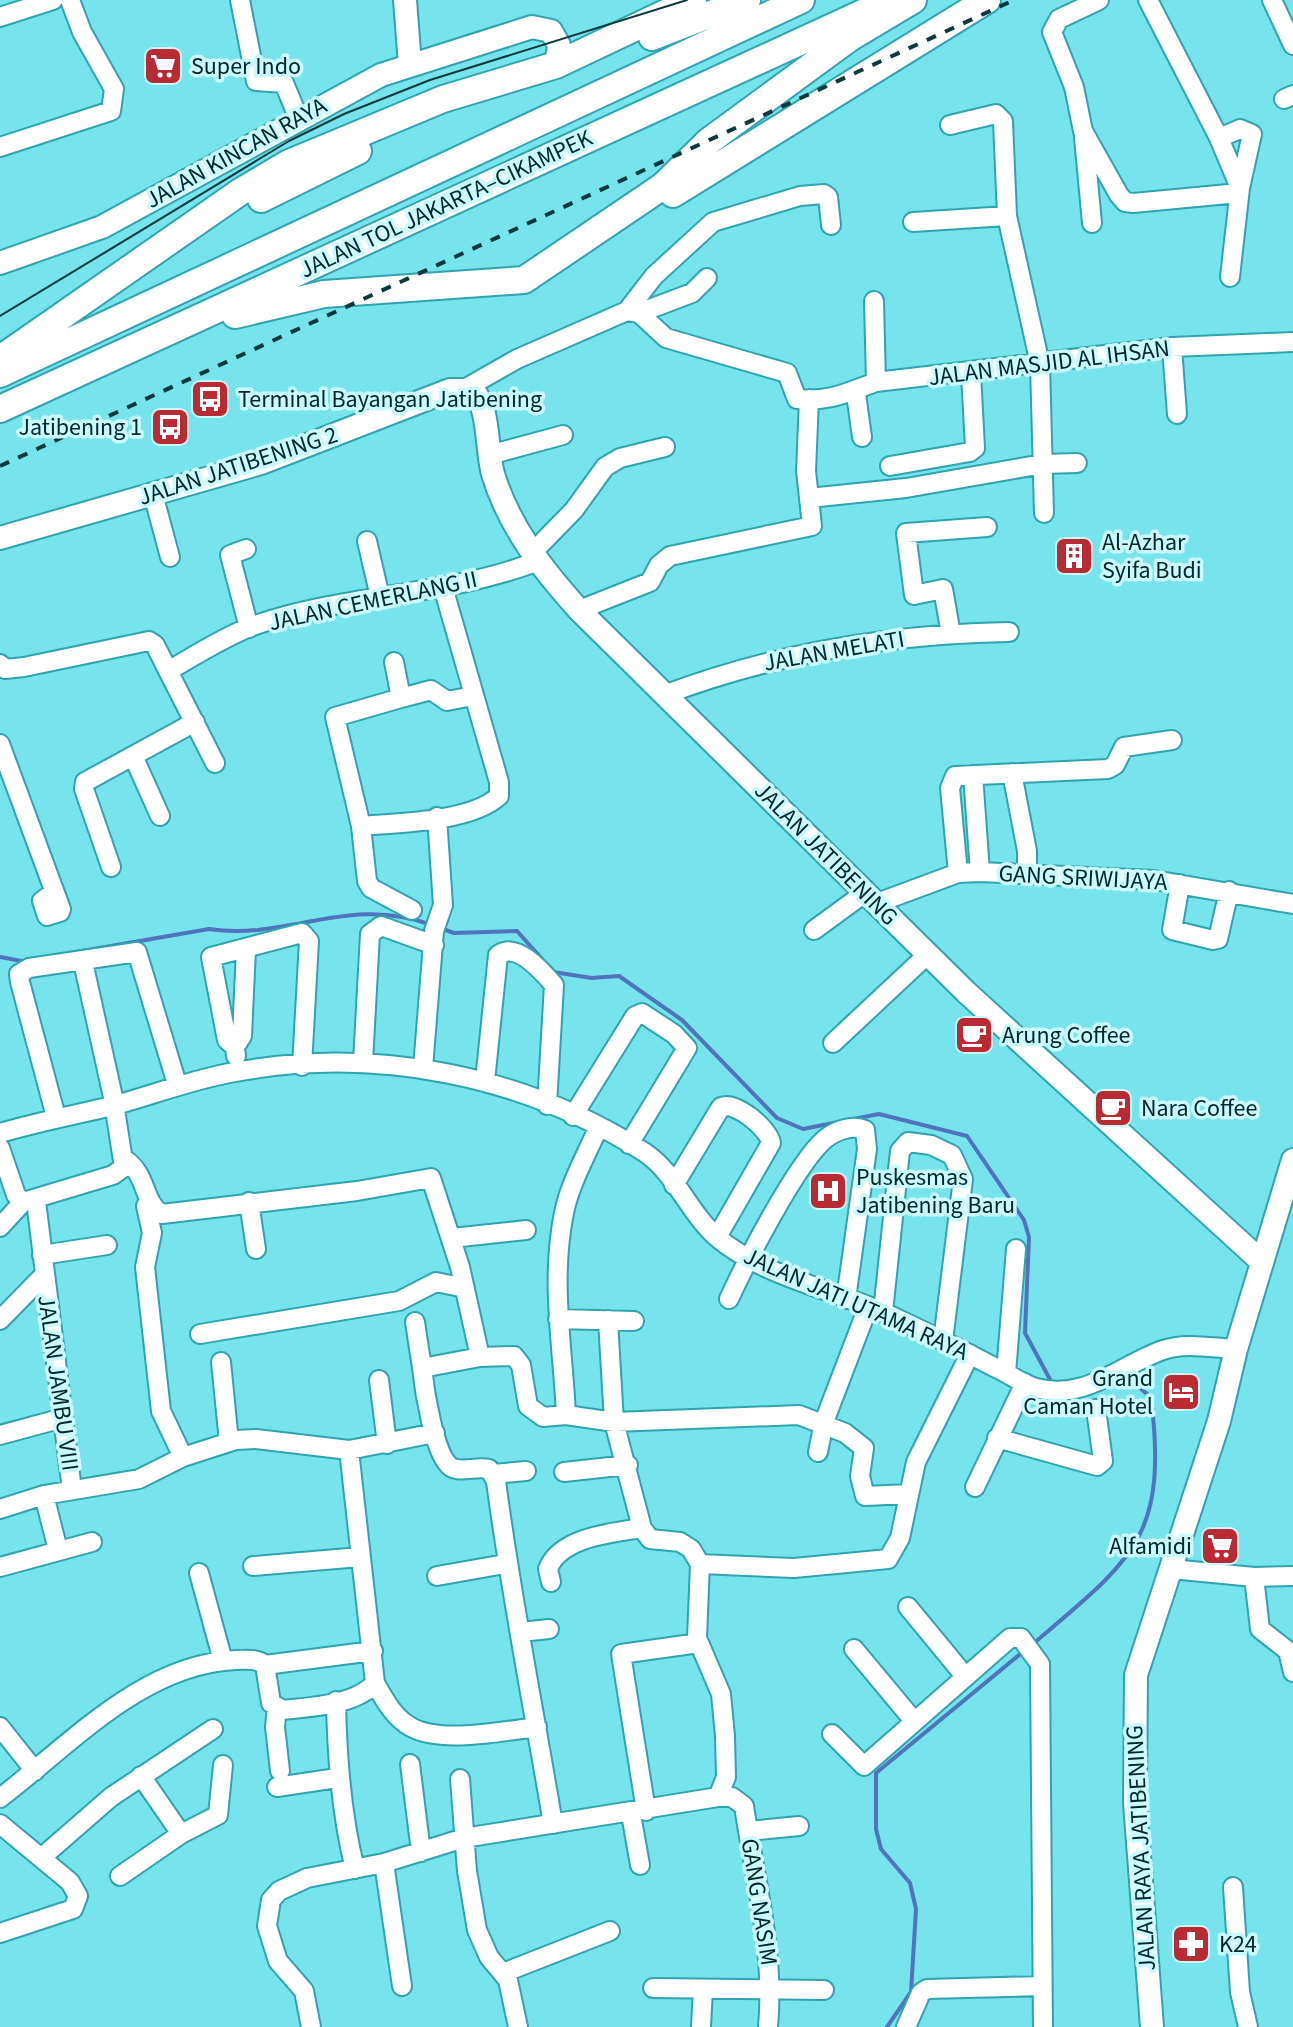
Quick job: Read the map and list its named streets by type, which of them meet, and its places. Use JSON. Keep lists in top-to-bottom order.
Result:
{
  "streets": {
    "highway": ["JALAN TOL JAKARTA–CIKAMPEK"],
    "main road": [
      "JALAN KINCAN RAYA",
      "JALAN JATIBENING 2",
      "JALAN JATIBENING",
      "JALAN RAYA JATIBENING"
    ],
    "street": [
      "JALAN MASJID AL IHSAN",
      "JALAN CEMERLANG II",
      "JALAN MELATI",
      "GANG SRIWIJAYA",
      "JALAN JATI UTAMA RAYA",
      "JALAN JAMBU VIII",
      "GANG NASIM"
    ]
  },
  "crossings": [
    ["JALAN JATIBENING 2", "JALAN JATIBENING"],
    ["JALAN CEMERLANG II", "JALAN JATIBENING"],
    ["JALAN MELATI", "JALAN JATIBENING"],
    ["JALAN JATIBENING", "GANG SRIWIJAYA"],
    ["JALAN JATIBENING", "JALAN RAYA JATIBENING"],
    ["JALAN JATI UTAMA RAYA", "JALAN RAYA JATIBENING"]
  ],
  "places": {
    "supermarket": ["Super Indo", "Alfamidi"],
    "bus stop": ["Terminal Bayangan Jatibening", "Jatibening 1"],
    "building": ["Al-Azhar Syifa Budi"],
    "cafe": ["Arung Coffee", "Nara Coffee"],
    "hospital": ["Puskesmas Jatibening Baru"],
    "hotel": ["Grand Caman Hotel"],
    "pharmacy": ["K24"]
  }
}
